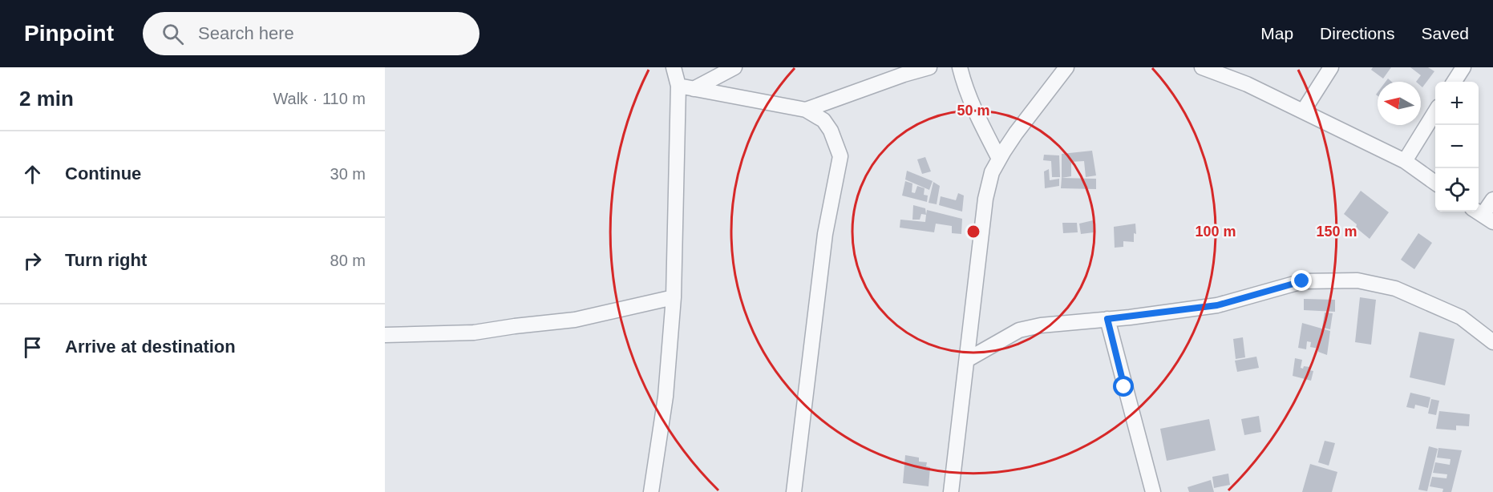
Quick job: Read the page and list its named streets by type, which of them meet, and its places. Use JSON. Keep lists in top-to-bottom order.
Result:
{
  "north": "left",
  "page": {
    "header": "Pinpoint",
    "search": "Search here",
    "nav": ["Map", "Directions", "Saved"],
    "heading": ["2 min", "Walk · 110 m"],
    "map_buttons": ["+", "−"],
    "list": [
      ["Continue", "30 m"],
      ["Turn right", "80 m"],
      "Arrive at destination"
    ]
  },
  "rings": ["50 m", "100 m", "150 m"]
}
